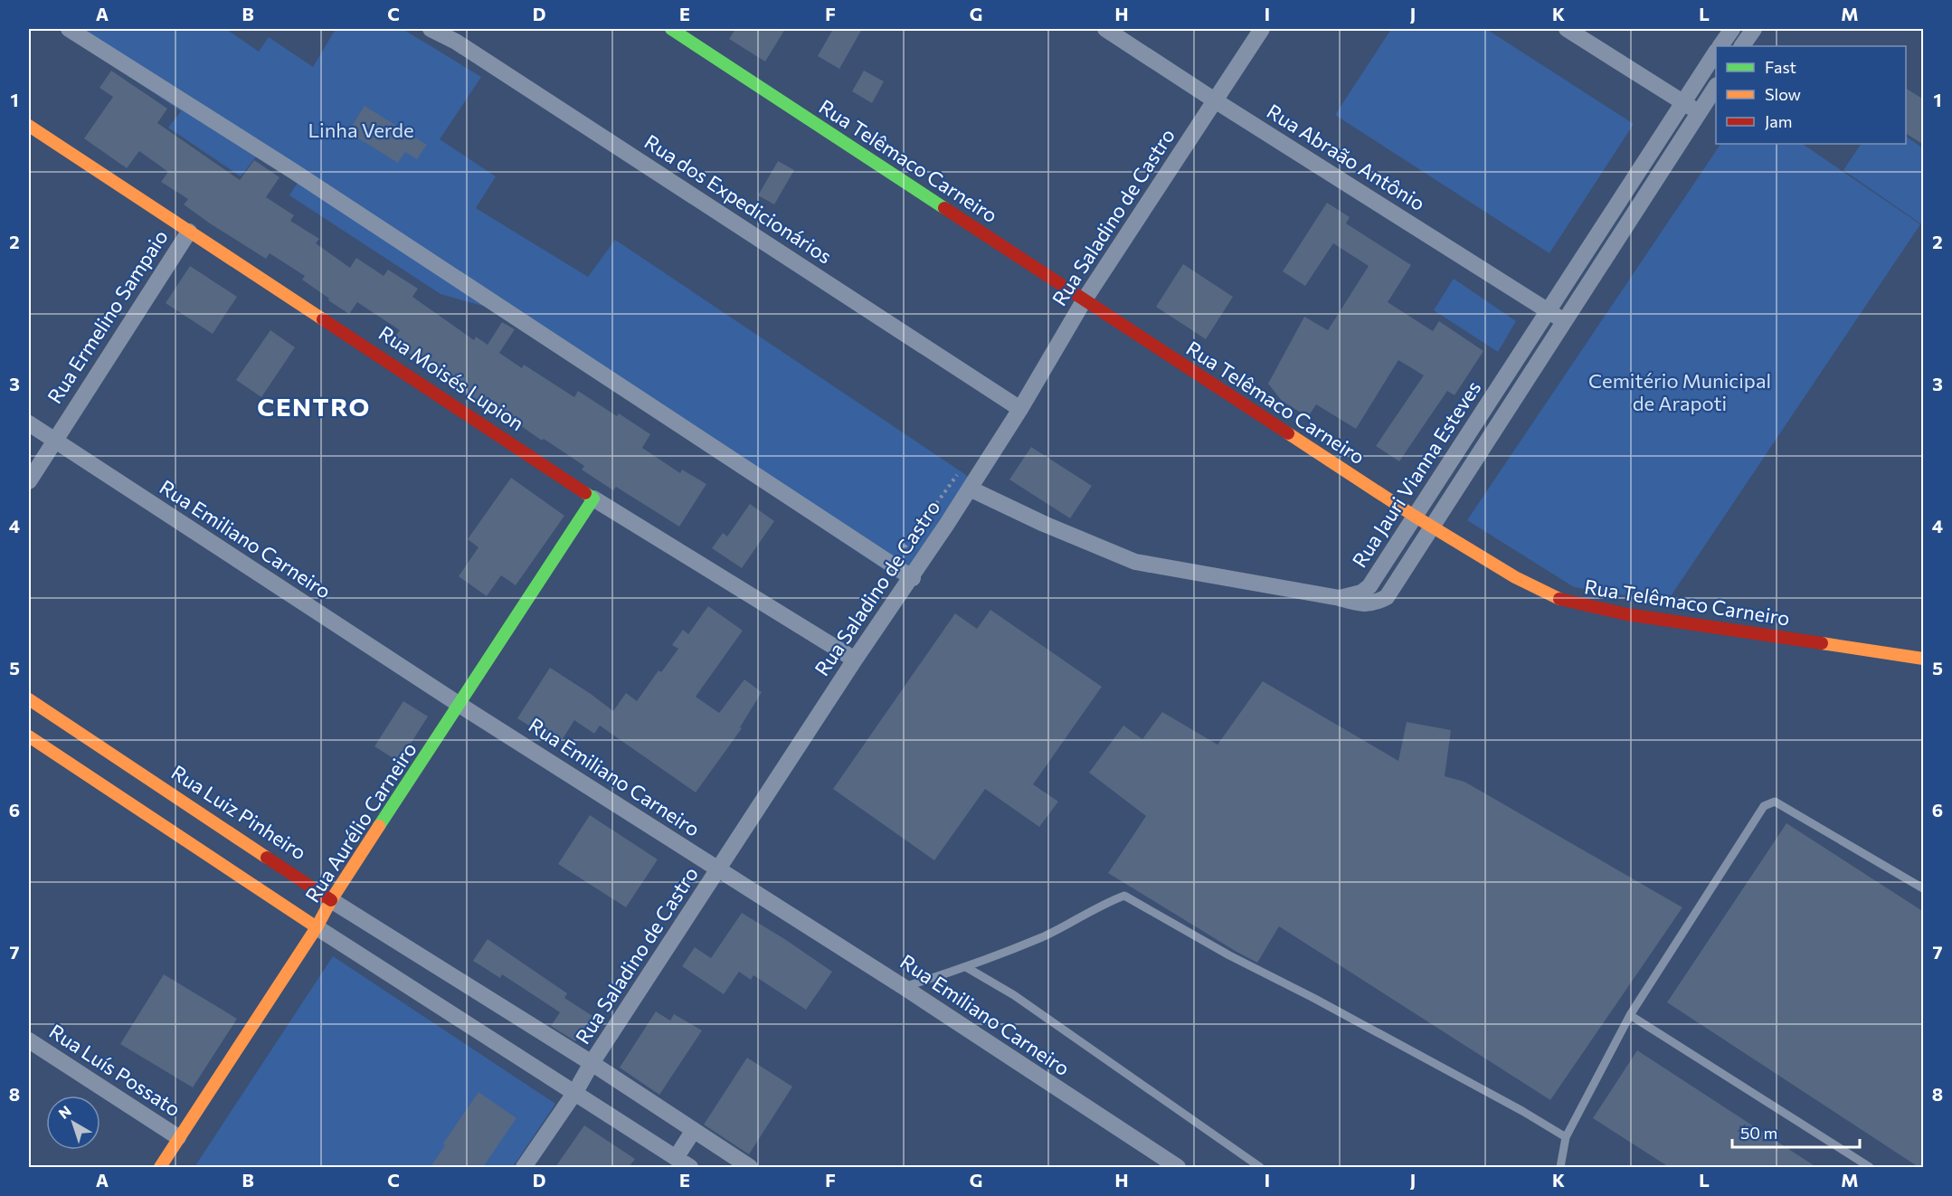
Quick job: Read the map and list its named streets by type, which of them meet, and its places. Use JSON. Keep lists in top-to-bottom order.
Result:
{
  "streets": {
    "street": [
      "Rua Abraão Antônio",
      "Rua Telêmaco Carneiro",
      "Rua dos Expedicionários",
      "Rua Saladino de Castro",
      "Rua Ermelino Sampaio",
      "Rua Moisés Lupion",
      "Rua Jauri Vianna Esteves",
      "Rua Emiliano Carneiro",
      "Rua Luiz Pinheiro",
      "Rua Aurélio Carneiro",
      "Rua Luís Possato"
    ]
  },
  "crossings": [
    ["Rua Abraão Antônio", "Rua Saladino de Castro"],
    ["Rua Abraão Antônio", "Rua Jauri Vianna Esteves"],
    ["Rua Telêmaco Carneiro", "Rua Saladino de Castro"],
    ["Rua Telêmaco Carneiro", "Rua Jauri Vianna Esteves"],
    ["Rua dos Expedicionários", "Rua Saladino de Castro"],
    ["Rua Saladino de Castro", "Rua Moisés Lupion"],
    ["Rua Saladino de Castro", "Rua Emiliano Carneiro"],
    ["Rua Saladino de Castro", "Rua Luiz Pinheiro"],
    ["Rua Ermelino Sampaio", "Rua Moisés Lupion"],
    ["Rua Ermelino Sampaio", "Rua Emiliano Carneiro"],
    ["Rua Moisés Lupion", "Rua Aurélio Carneiro"],
    ["Rua Emiliano Carneiro", "Rua Aurélio Carneiro"],
    ["Rua Luiz Pinheiro", "Rua Aurélio Carneiro"],
    ["Rua Aurélio Carneiro", "Rua Luís Possato"]
  ],
  "districts": ["CENTRO"],
  "parks": ["Linha Verde", "Cemitério Municipal de Arapoti"],
  "legend": ["Fast", "Slow", "Jam"],
  "scale_bar": "50 m",
  "north": "top left",
  "grid": {
    "columns": [
      "A",
      "B",
      "C",
      "D",
      "E",
      "F",
      "G",
      "H",
      "I",
      "J",
      "K",
      "L",
      "M"
    ],
    "rows": [
      "1",
      "2",
      "3",
      "4",
      "5",
      "6",
      "7",
      "8"
    ]
  }
}
